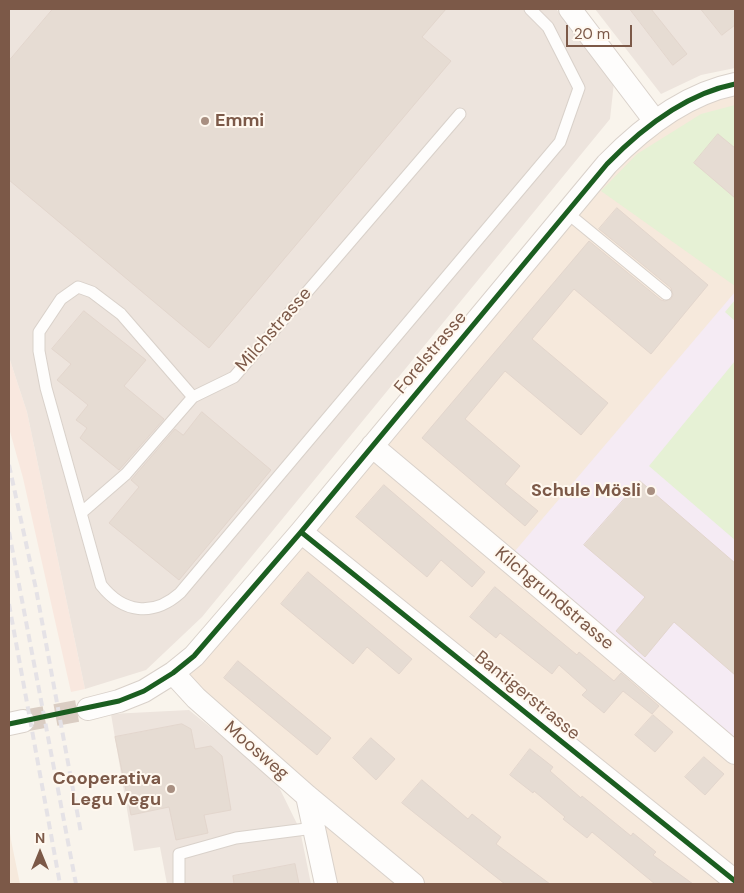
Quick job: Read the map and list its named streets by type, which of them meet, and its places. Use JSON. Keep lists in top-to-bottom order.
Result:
{
  "streets": {
    "street": [
      "Forelstrasse",
      "Kilchgrundstrasse",
      "Bantigerstrasse",
      "Moosweg"
    ],
    "lane": ["Milchstrasse"]
  },
  "crossings": [
    ["Forelstrasse", "Kilchgrundstrasse"],
    ["Forelstrasse", "Bantigerstrasse"],
    ["Forelstrasse", "Moosweg"]
  ],
  "places": ["Emmi", "Schule Mösli", "Cooperativa Legu Vegu"],
  "scale_bar": "20 m",
  "north": "top"
}
